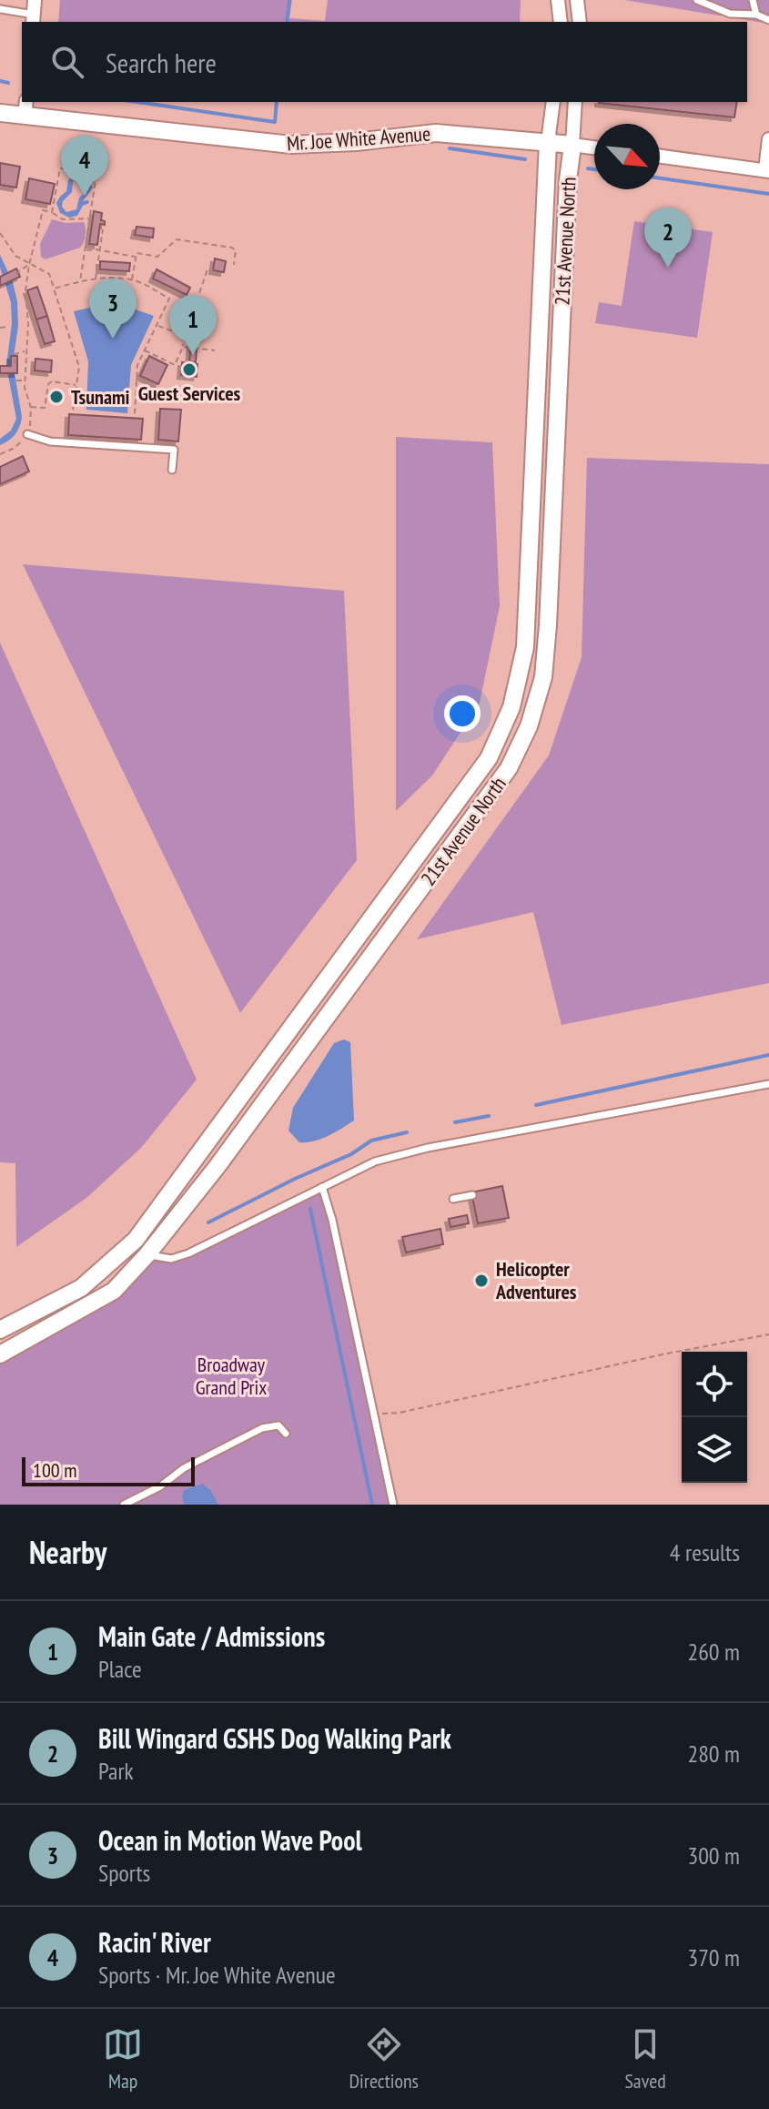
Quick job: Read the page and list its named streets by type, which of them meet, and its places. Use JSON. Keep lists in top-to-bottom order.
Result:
{
  "streets": {
    "street": ["Mr. Joe White Avenue", "21st Avenue North"]
  },
  "crossings": [
    ["Mr. Joe White Avenue", "21st Avenue North"]
  ],
  "parks": ["Broadway Grand Prix"],
  "places": ["Guest Services", "Tsunami", "Helicopter Adventures"],
  "scale_bar": "100 m",
  "north": "bottom right",
  "page": {
    "search": "Search here",
    "pins": [
      "4",
      "2",
      "3",
      "1"
    ],
    "scale": "100 m",
    "heading": ["Nearby", "4 results"],
    "list": [
      {
        "mark": "1",
        "name": "Main Gate / Admissions",
        "note": "Place",
        "value": "260 m"
      },
      {
        "mark": "2",
        "name": "Bill Wingard GSHS Dog Walking Park",
        "note": "Park",
        "value": "280 m"
      },
      {
        "mark": "3",
        "name": "Ocean in Motion Wave Pool",
        "note": "Sports",
        "value": "300 m"
      },
      {
        "mark": "4",
        "name": "Racin' River",
        "note": "Sports · Mr. Joe White Avenue",
        "value": "370 m"
      }
    ],
    "nav": ["Map", "Directions", "Saved"]
  }
}
